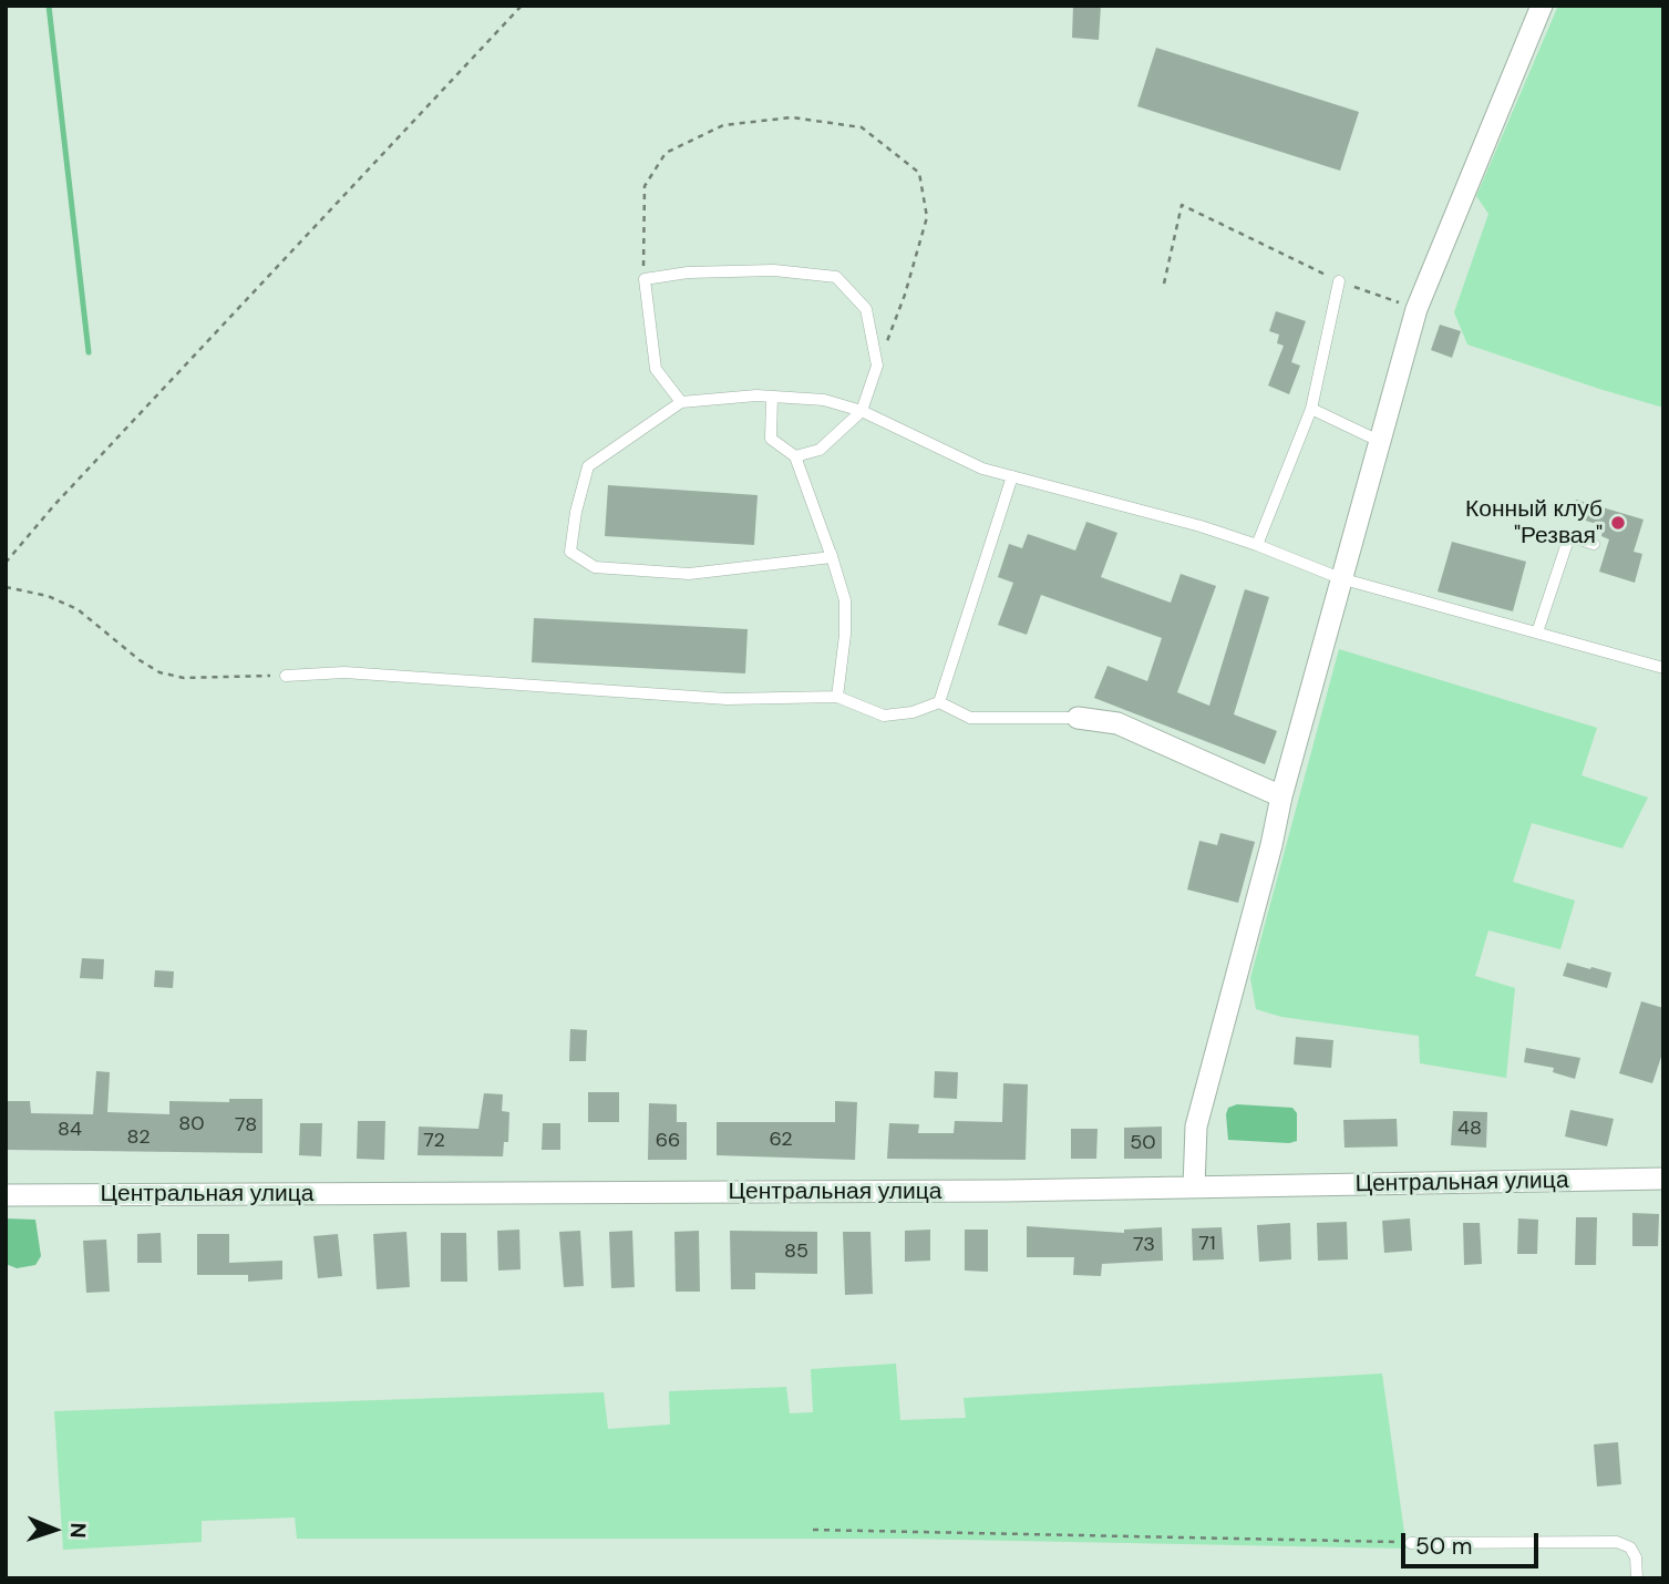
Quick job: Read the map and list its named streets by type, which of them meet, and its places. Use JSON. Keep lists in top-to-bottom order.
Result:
{
  "streets": {
    "street": ["Центральная улица"]
  },
  "places": ["Конный клуб \"Резвая\""],
  "house_numbers": [
    "80",
    "78",
    "48",
    "84",
    "82",
    "62",
    "72",
    "66",
    "50",
    "71",
    "73",
    "85"
  ],
  "scale_bar": "50 m",
  "north": "right"
}
